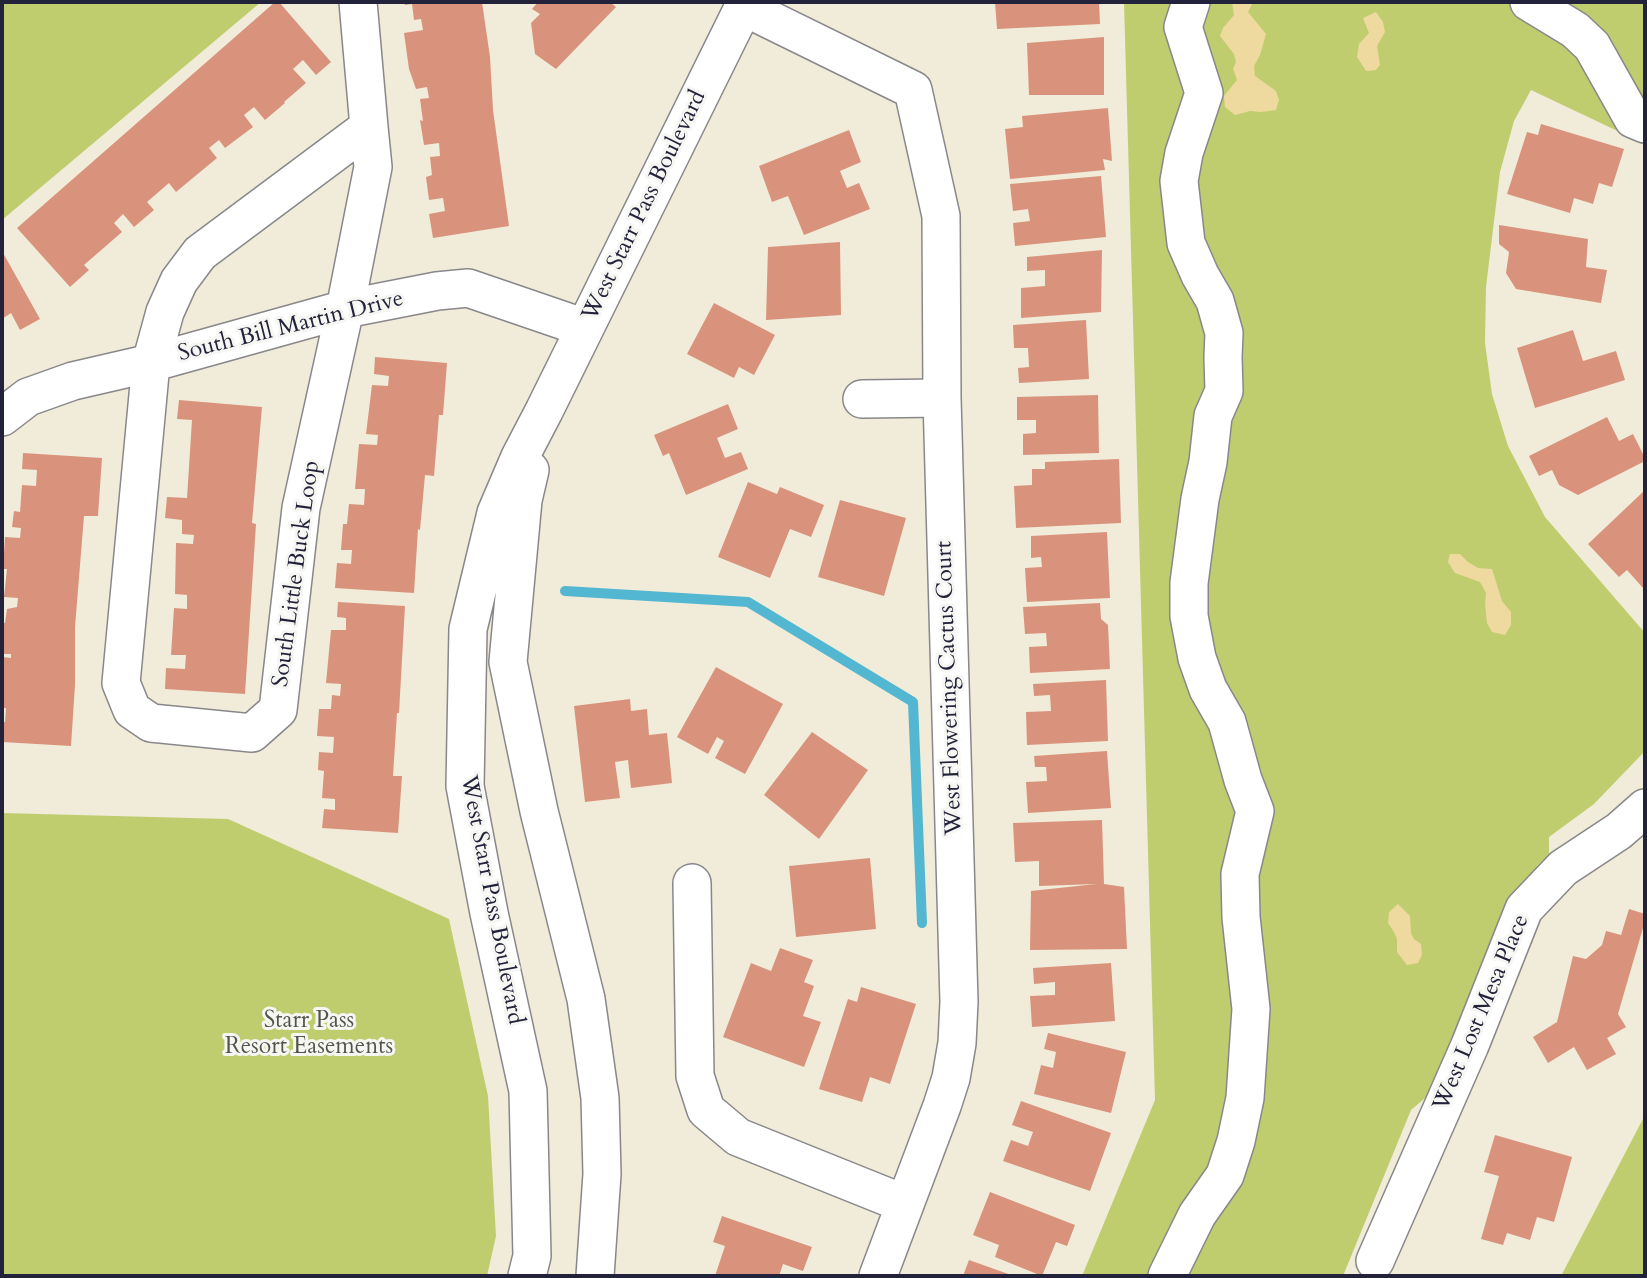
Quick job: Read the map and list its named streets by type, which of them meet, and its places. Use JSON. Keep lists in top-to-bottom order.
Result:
{
  "streets": {
    "street": [
      "West Starr Pass Boulevard",
      "South Bill Martin Drive",
      "South Little Buck Loop",
      "West Flowering Cactus Court",
      "West Lost Mesa Place"
    ]
  },
  "crossings": [
    ["West Starr Pass Boulevard", "South Bill Martin Drive"],
    ["West Starr Pass Boulevard", "West Flowering Cactus Court"],
    ["South Bill Martin Drive", "South Little Buck Loop"]
  ],
  "parks": ["Starr Pass Resort Easements"]
}
